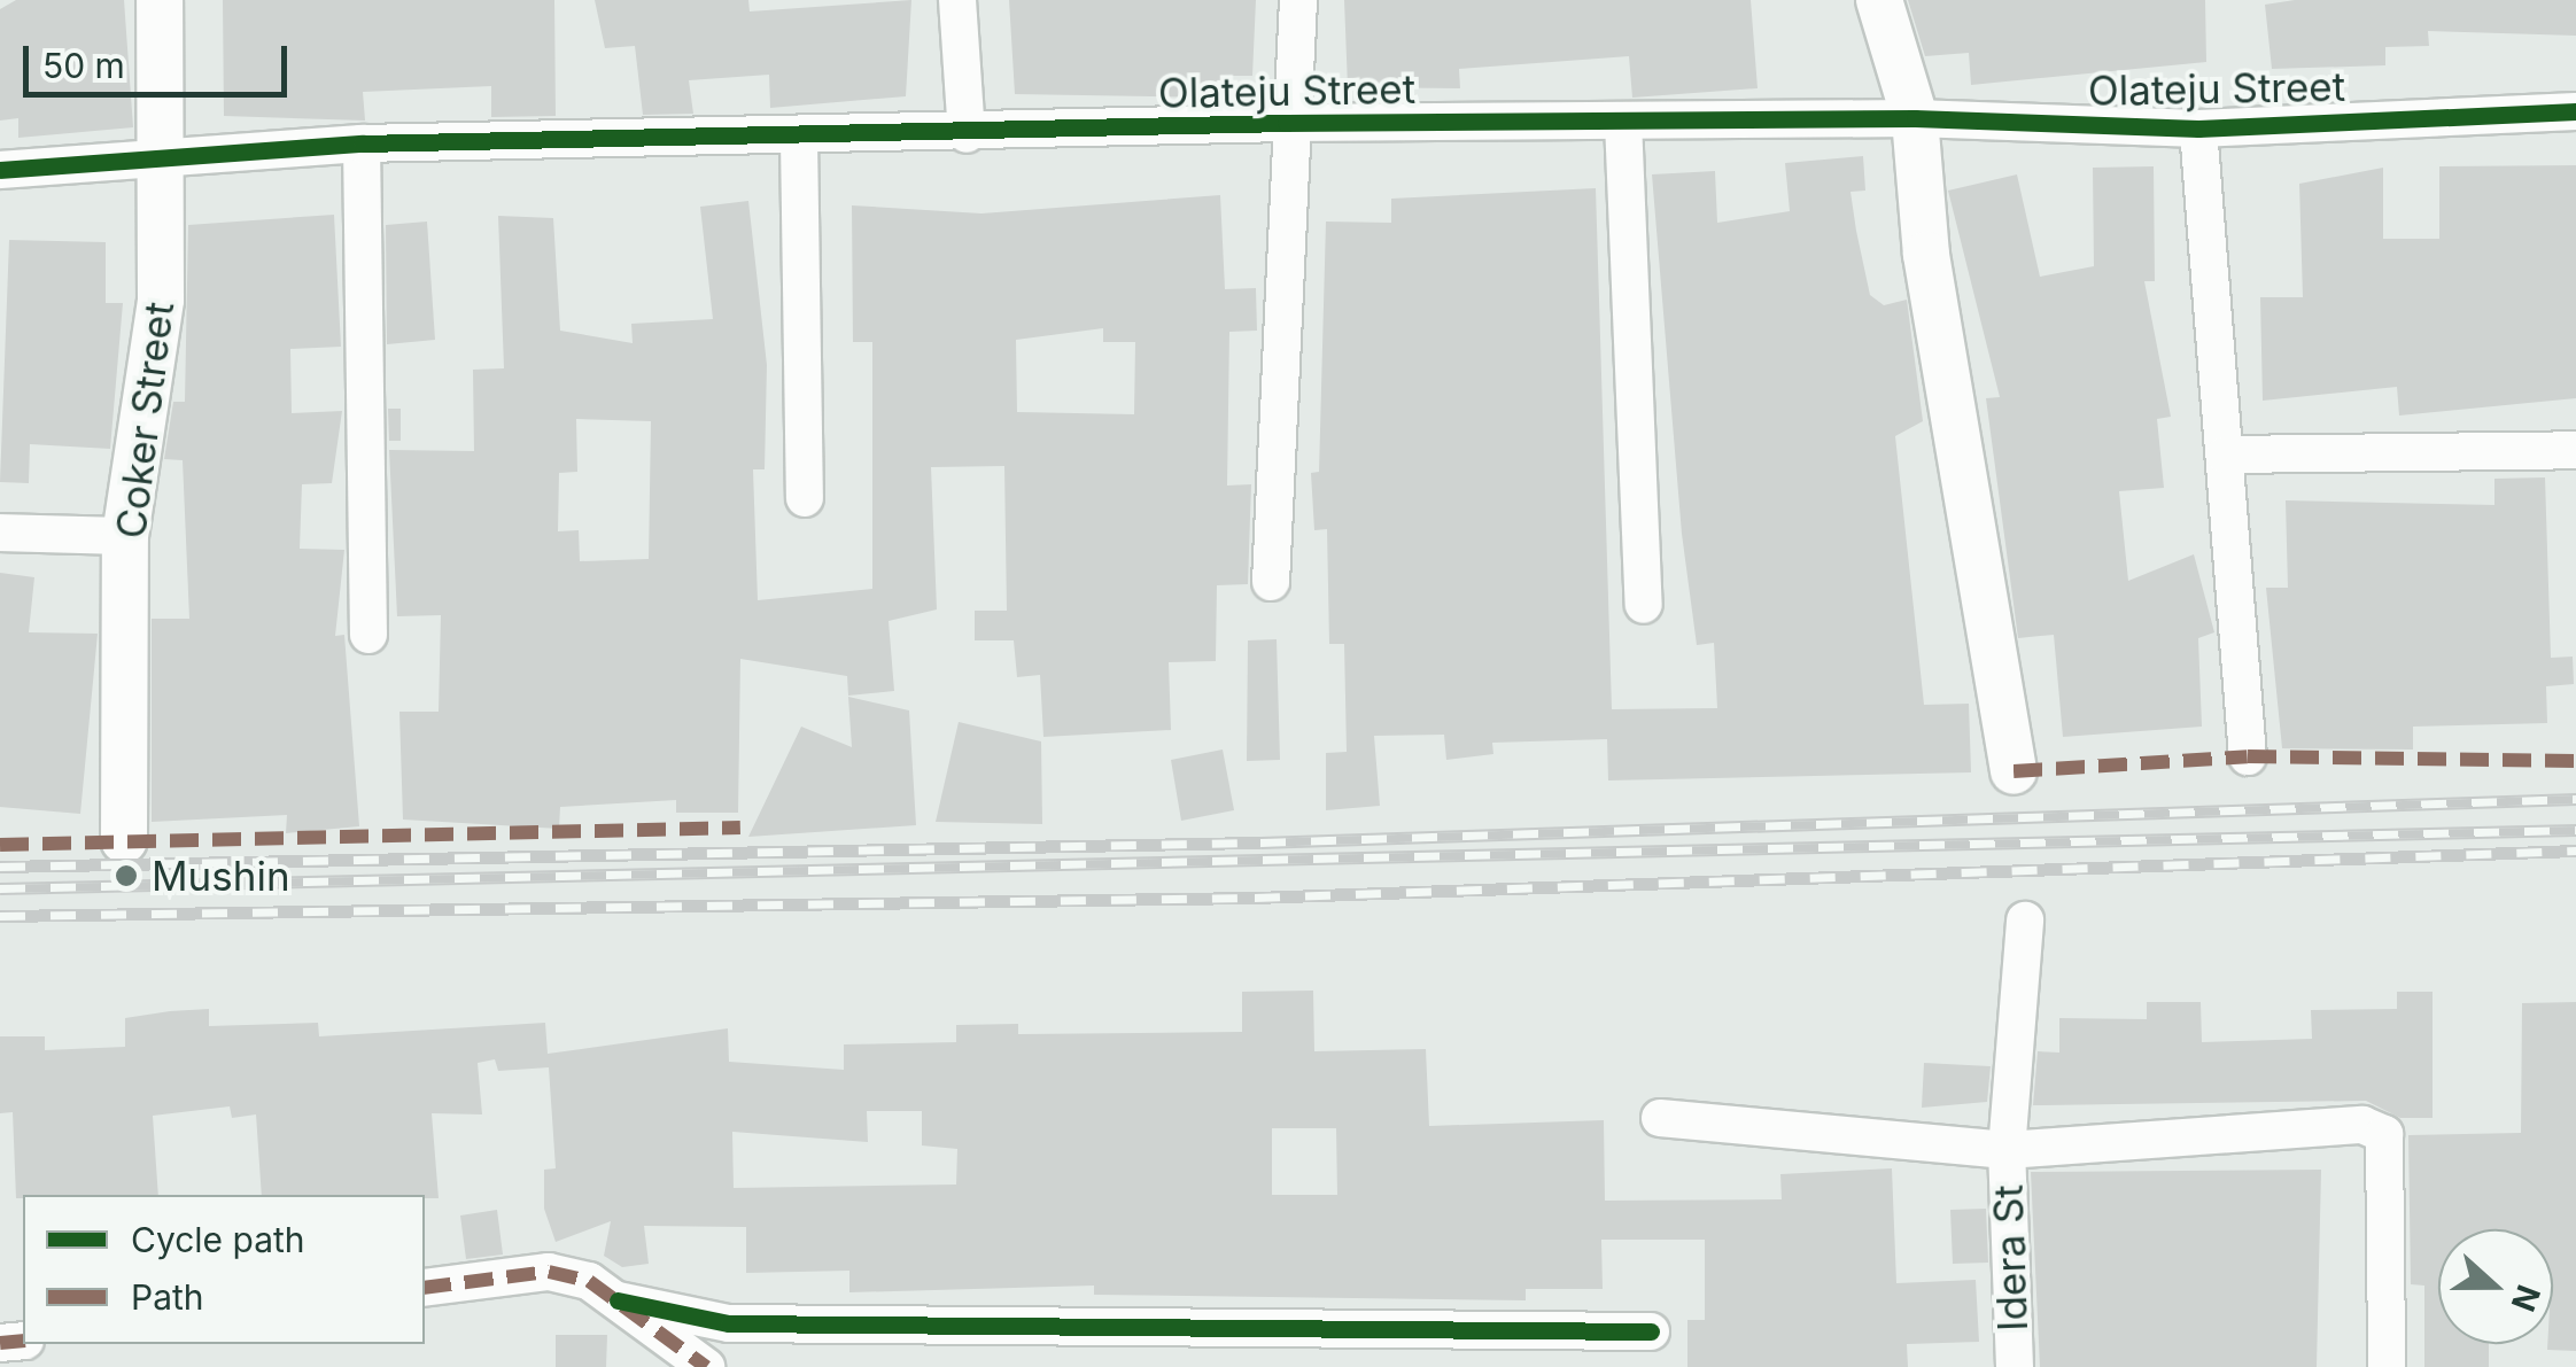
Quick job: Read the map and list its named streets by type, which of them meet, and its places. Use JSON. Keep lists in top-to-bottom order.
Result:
{
  "streets": {
    "street": ["Olateju Street", "Coker Street", "Idera St"]
  },
  "crossings": [
    ["Olateju Street", "Coker Street"]
  ],
  "places": ["Mushin"],
  "legend": ["Cycle path", "Path"],
  "scale_bar": "50 m",
  "north": "right"
}
